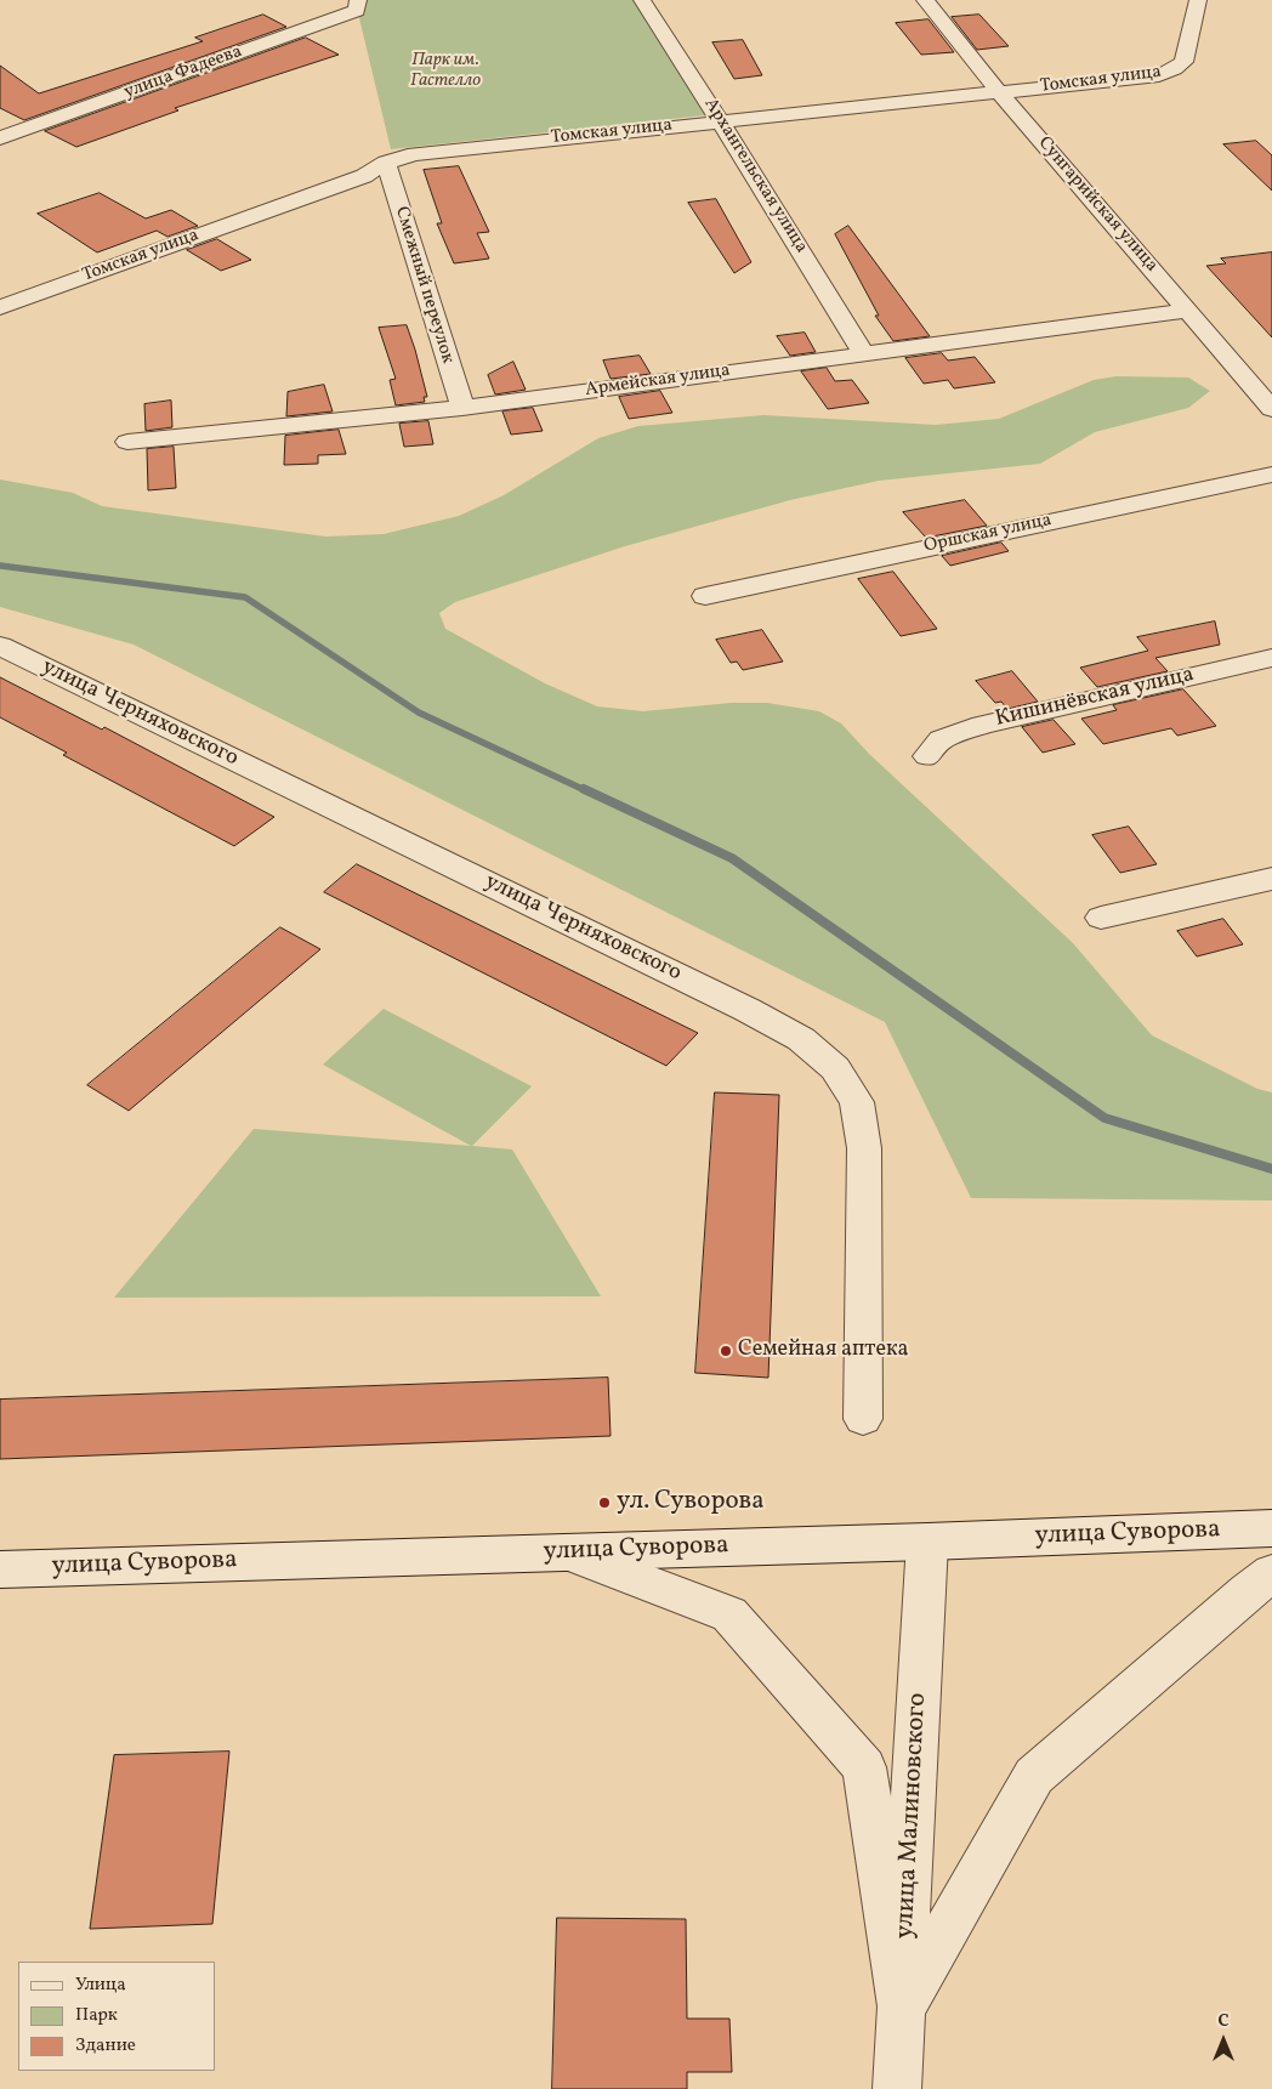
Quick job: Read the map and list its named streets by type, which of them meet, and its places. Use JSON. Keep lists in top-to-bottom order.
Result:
{
  "streets": {
    "street": [
      "улица Фадеева",
      "Томская улица",
      "Архангельская улица",
      "Сунгарийская улица",
      "Смежный переулок",
      "Армейская улица",
      "Оршская улица",
      "Кишинёвская улица",
      "улица Черняховского",
      "улица Суворова",
      "улица Малиновского"
    ]
  },
  "crossings": [
    ["Томская улица", "Архангельская улица"],
    ["Томская улица", "Сунгарийская улица"],
    ["Томская улица", "Смежный переулок"],
    ["Архангельская улица", "Армейская улица"],
    ["Сунгарийская улица", "Армейская улица"],
    ["Смежный переулок", "Армейская улица"],
    ["улица Суворова", "улица Малиновского"]
  ],
  "parks": ["Парк им. Гастелло"],
  "places": ["Семейная аптека", "ул. Суворова"],
  "legend": ["Улица", "Парк", "Здание"],
  "north": "top"
}
